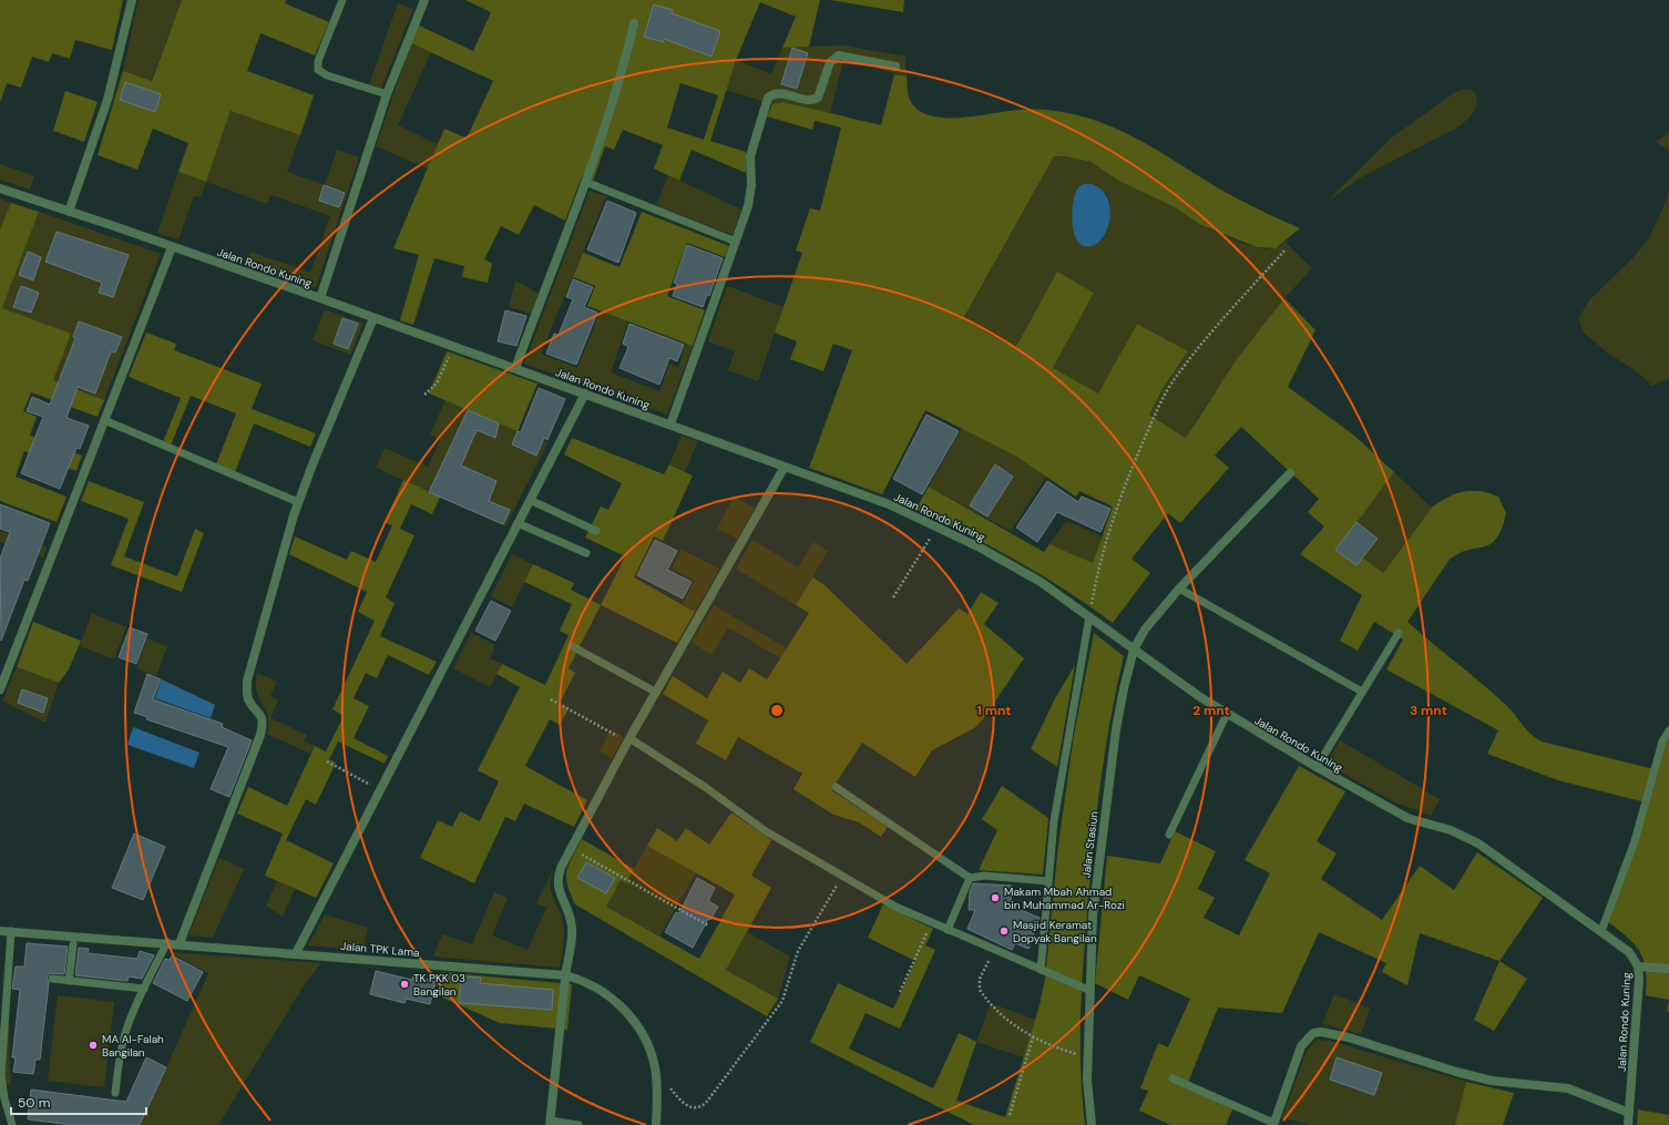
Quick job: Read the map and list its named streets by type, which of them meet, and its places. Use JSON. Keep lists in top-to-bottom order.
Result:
{
  "streets": {
    "street": ["Jalan Rondo Kuning", "Jalan Stasiun", "Jalan TPK Lama"]
  },
  "crossings": [
    ["Jalan Rondo Kuning", "Jalan Stasiun"]
  ],
  "places": [
    "Makam Mbah Ahmad bin Muhammad Ar-Rozi",
    "Masjid Keramat Dopyak Bangilan",
    "TK PKK 03 Bangilan",
    "MA Al-Falah Bangilan"
  ],
  "scale_bar": "50 m",
  "rings": ["1 mnt", "2 mnt", "3 mnt"]
}
